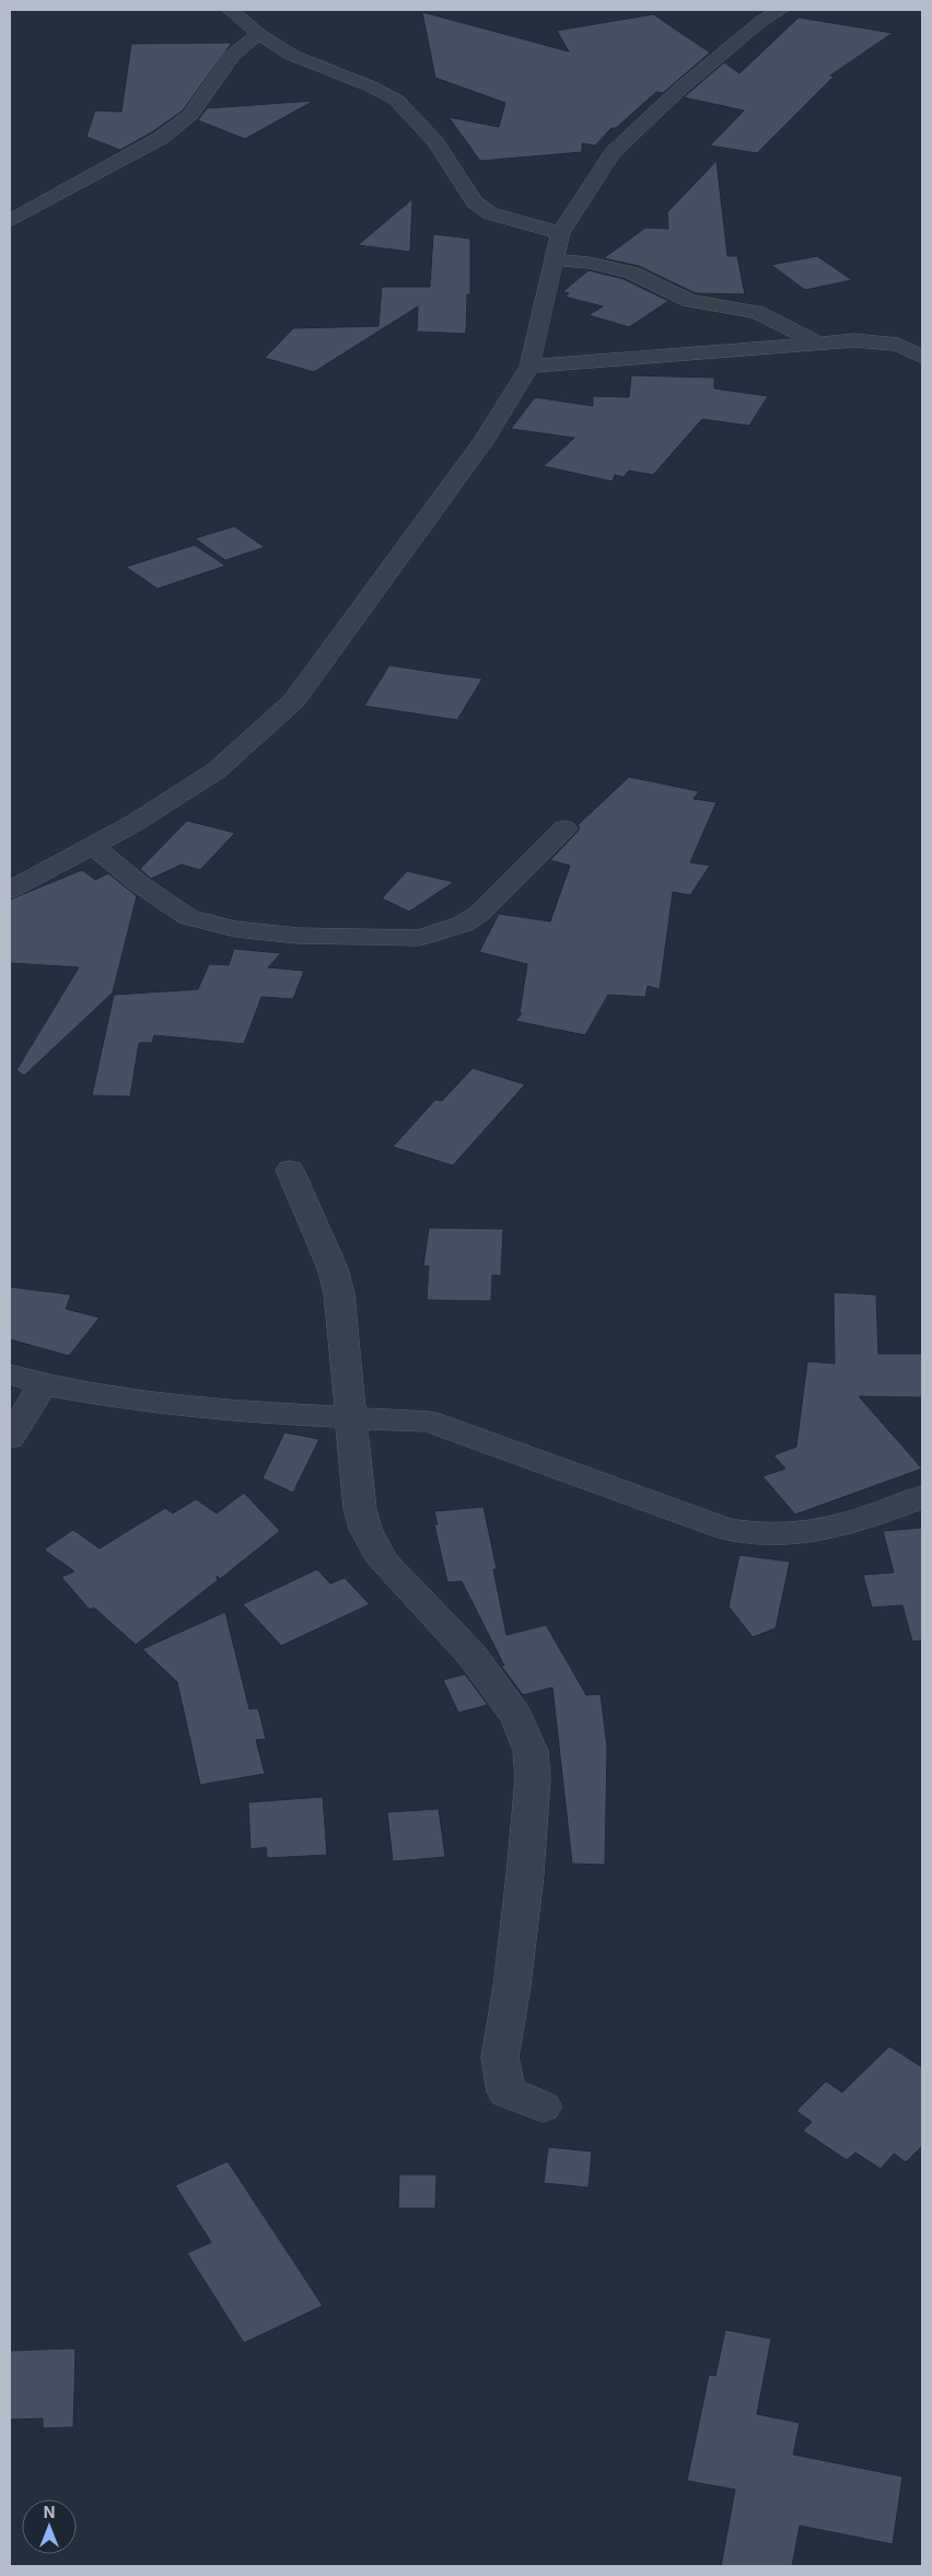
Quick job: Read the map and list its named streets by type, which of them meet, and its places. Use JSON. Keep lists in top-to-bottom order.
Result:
{
  "north": "top"
}
